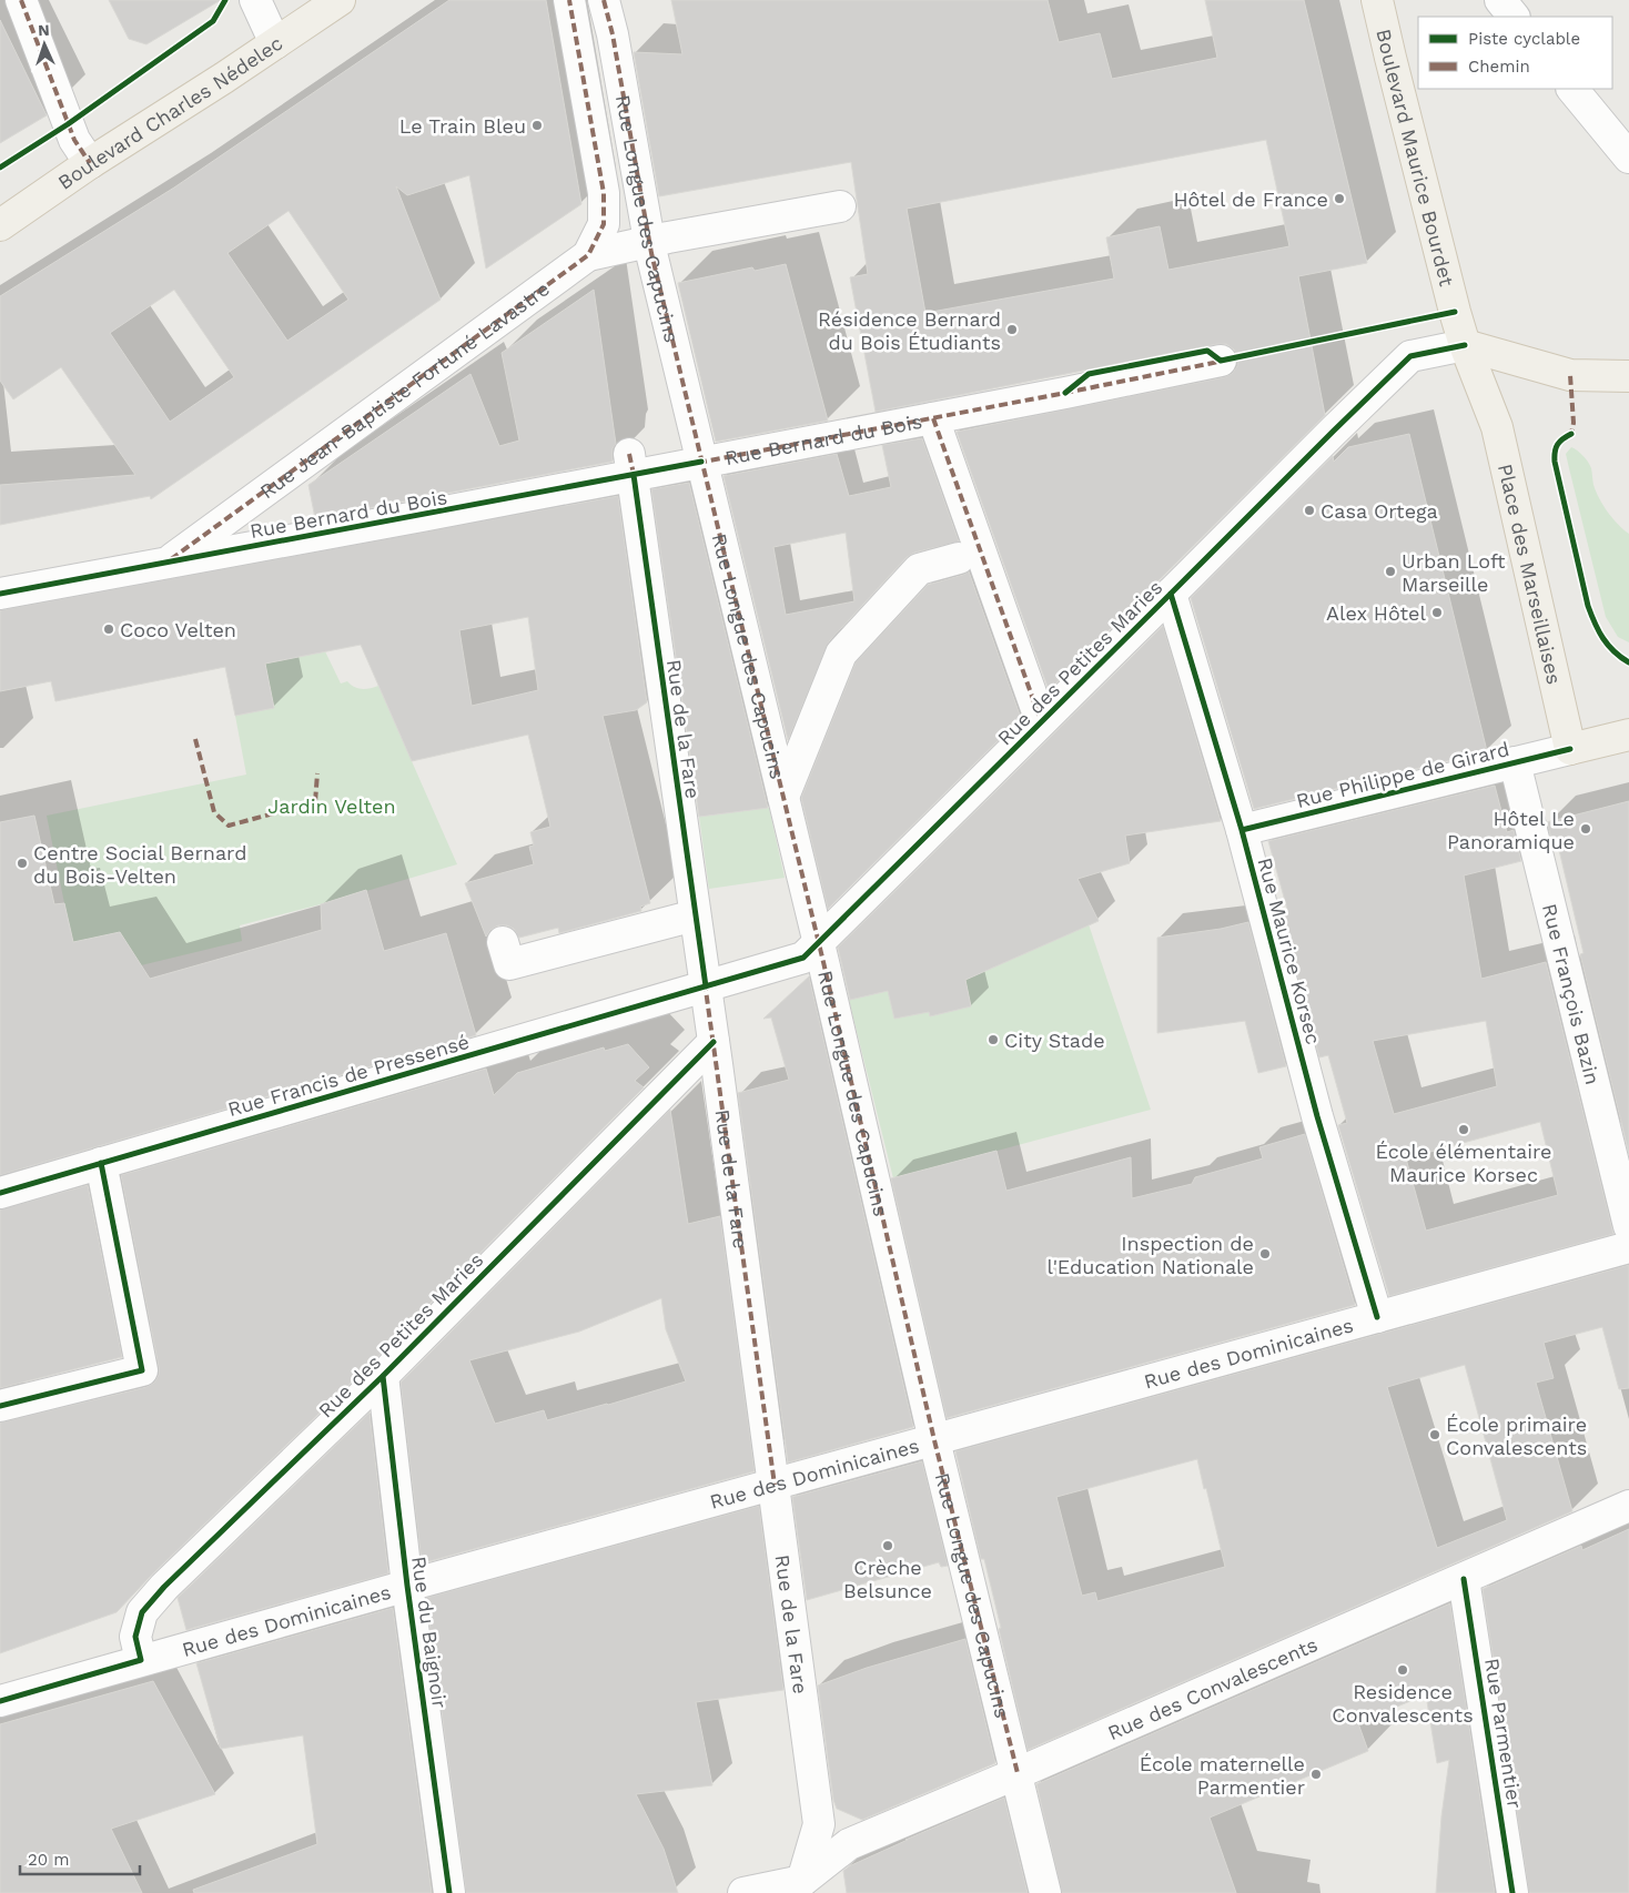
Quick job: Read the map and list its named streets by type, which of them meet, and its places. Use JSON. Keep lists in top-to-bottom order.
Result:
{
  "streets": {
    "main road": ["Boulevard Charles Nédelec", "Boulevard Maurice Bourdet", "Place des Marseillaises"],
    "street": [
      "Rue Longue des Capucins",
      "Rue Jean-Baptiste Fortuné Lavastre",
      "Rue Bernard du Bois",
      "Rue des Petites Maries",
      "Rue de la Fare",
      "Rue Philippe de Girard",
      "Rue Maurice Korsec",
      "Rue François Bazin",
      "Rue Francis de Pressensé",
      "Rue des Dominicaines",
      "Rue du Baignoir",
      "Rue des Convalescents",
      "Rue Parmentier"
    ]
  },
  "crossings": [
    ["Boulevard Maurice Bourdet", "Place des Marseillaises"],
    ["Boulevard Maurice Bourdet", "Rue des Petites Maries"],
    ["Rue Longue des Capucins", "Rue Jean-Baptiste Fortuné Lavastre"],
    ["Rue Longue des Capucins", "Rue Bernard du Bois"],
    ["Rue Longue des Capucins", "Rue des Petites Maries"],
    ["Rue Longue des Capucins", "Rue des Dominicaines"],
    ["Rue Longue des Capucins", "Rue des Convalescents"],
    ["Rue Jean-Baptiste Fortuné Lavastre", "Rue Bernard du Bois"],
    ["Rue Bernard du Bois", "Rue de la Fare"],
    ["Place des Marseillaises", "Rue des Petites Maries"],
    ["Place des Marseillaises", "Rue Philippe de Girard"],
    ["Rue des Petites Maries", "Rue de la Fare"],
    ["Rue des Petites Maries", "Rue Maurice Korsec"],
    ["Rue des Petites Maries", "Rue Francis de Pressensé"],
    ["Rue des Petites Maries", "Rue des Dominicaines"],
    ["Rue des Petites Maries", "Rue du Baignoir"],
    ["Rue de la Fare", "Rue Francis de Pressensé"],
    ["Rue de la Fare", "Rue des Dominicaines"],
    ["Rue de la Fare", "Rue des Convalescents"],
    ["Rue Philippe de Girard", "Rue Maurice Korsec"],
    ["Rue Philippe de Girard", "Rue François Bazin"],
    ["Rue Maurice Korsec", "Rue des Dominicaines"],
    ["Rue des Dominicaines", "Rue du Baignoir"],
    ["Rue des Convalescents", "Rue Parmentier"]
  ],
  "parks": ["Jardin Velten"],
  "places": [
    "Le Train Bleu",
    "Hôtel de France",
    "Résidence Bernard du Bois Étudiants",
    "Casa Ortega",
    "Urban Loft Marseille",
    "Alex Hôtel",
    "Coco Velten",
    "Hôtel Le Panoramique",
    "Centre Social Bernard du Bois-Velten",
    "City Stade",
    "École élémentaire Maurice Korsec",
    "Inspection de l'Education Nationale",
    "École primaire Convalescents",
    "Crèche Belsunce",
    "Residence Convalescents",
    "École maternelle Parmentier"
  ],
  "legend": ["Piste cyclable", "Chemin"],
  "scale_bar": "20 m",
  "north": "top"
}
